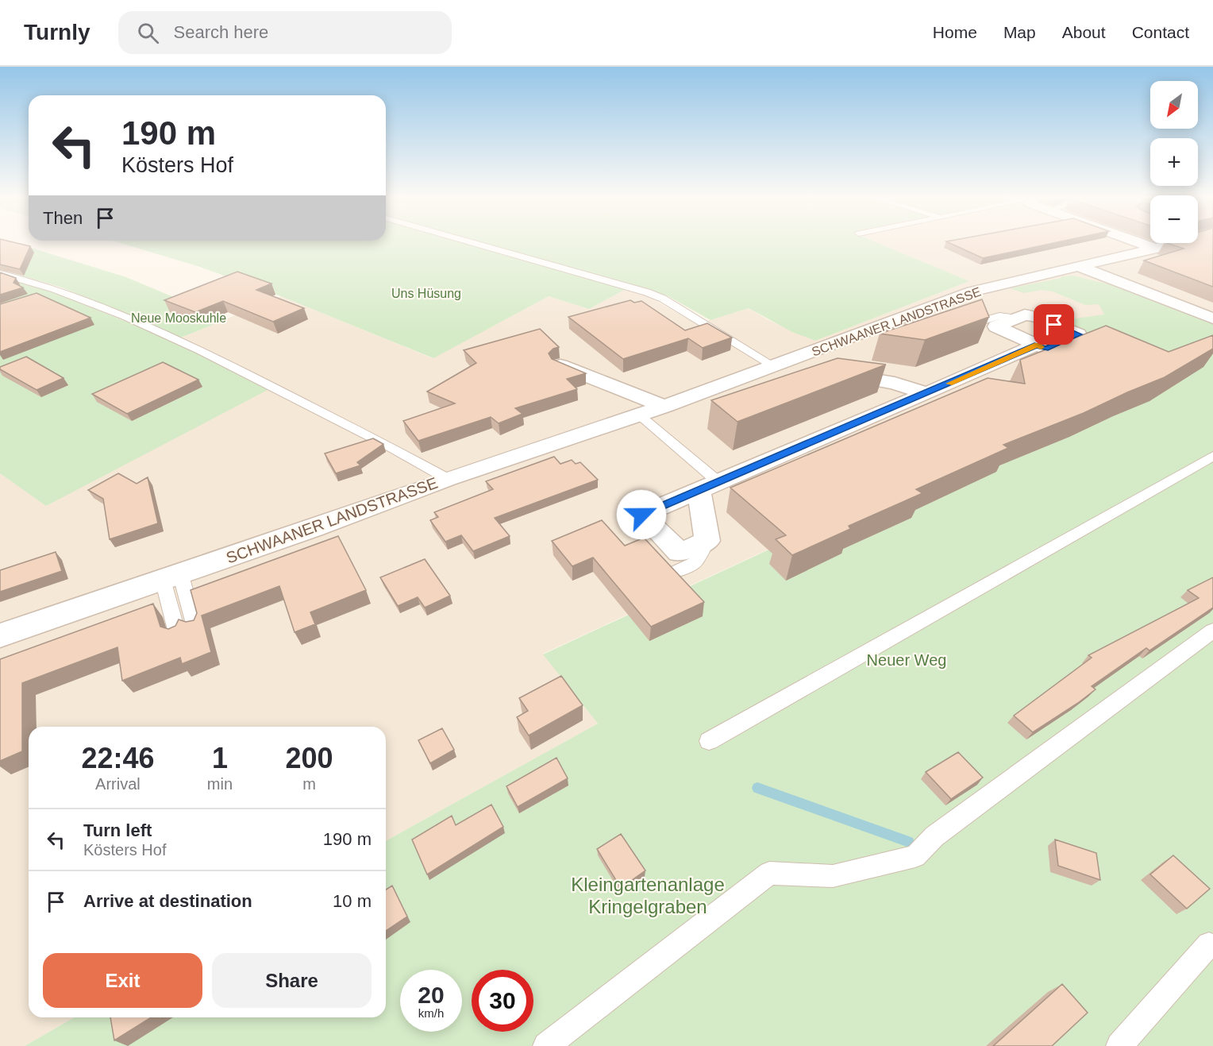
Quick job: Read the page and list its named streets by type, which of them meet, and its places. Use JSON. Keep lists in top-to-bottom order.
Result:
{
  "streets": {
    "street": ["SCHWAANER LANDSTRASSE"]
  },
  "parks": [
    "Uns Hüsung",
    "Neue Mooskuhle",
    "Neuer Weg",
    "Kleingartenanlage Kringelgraben"
  ],
  "north": "bottom left",
  "page": {
    "header": "Turnly",
    "search": "Search here",
    "nav": [
      "Home",
      "Map",
      "About",
      "Contact"
    ],
    "map_buttons": ["+", "−"],
    "turn": ["190 m", "Kösters Hof"],
    "then": "Then",
    "eta": [
      "22:46",
      "Arrival",
      "1",
      "min",
      "200",
      "m"
    ],
    "list": [
      {
        "name": "Turn left",
        "note": "Kösters Hof",
        "value": "190 m"
      },
      {
        "name": "Arrive at destination",
        "value": "10 m"
      }
    ],
    "buttons": ["Exit", "Share"],
    "speed": "20 km/h",
    "limit": "30"
  }
}
